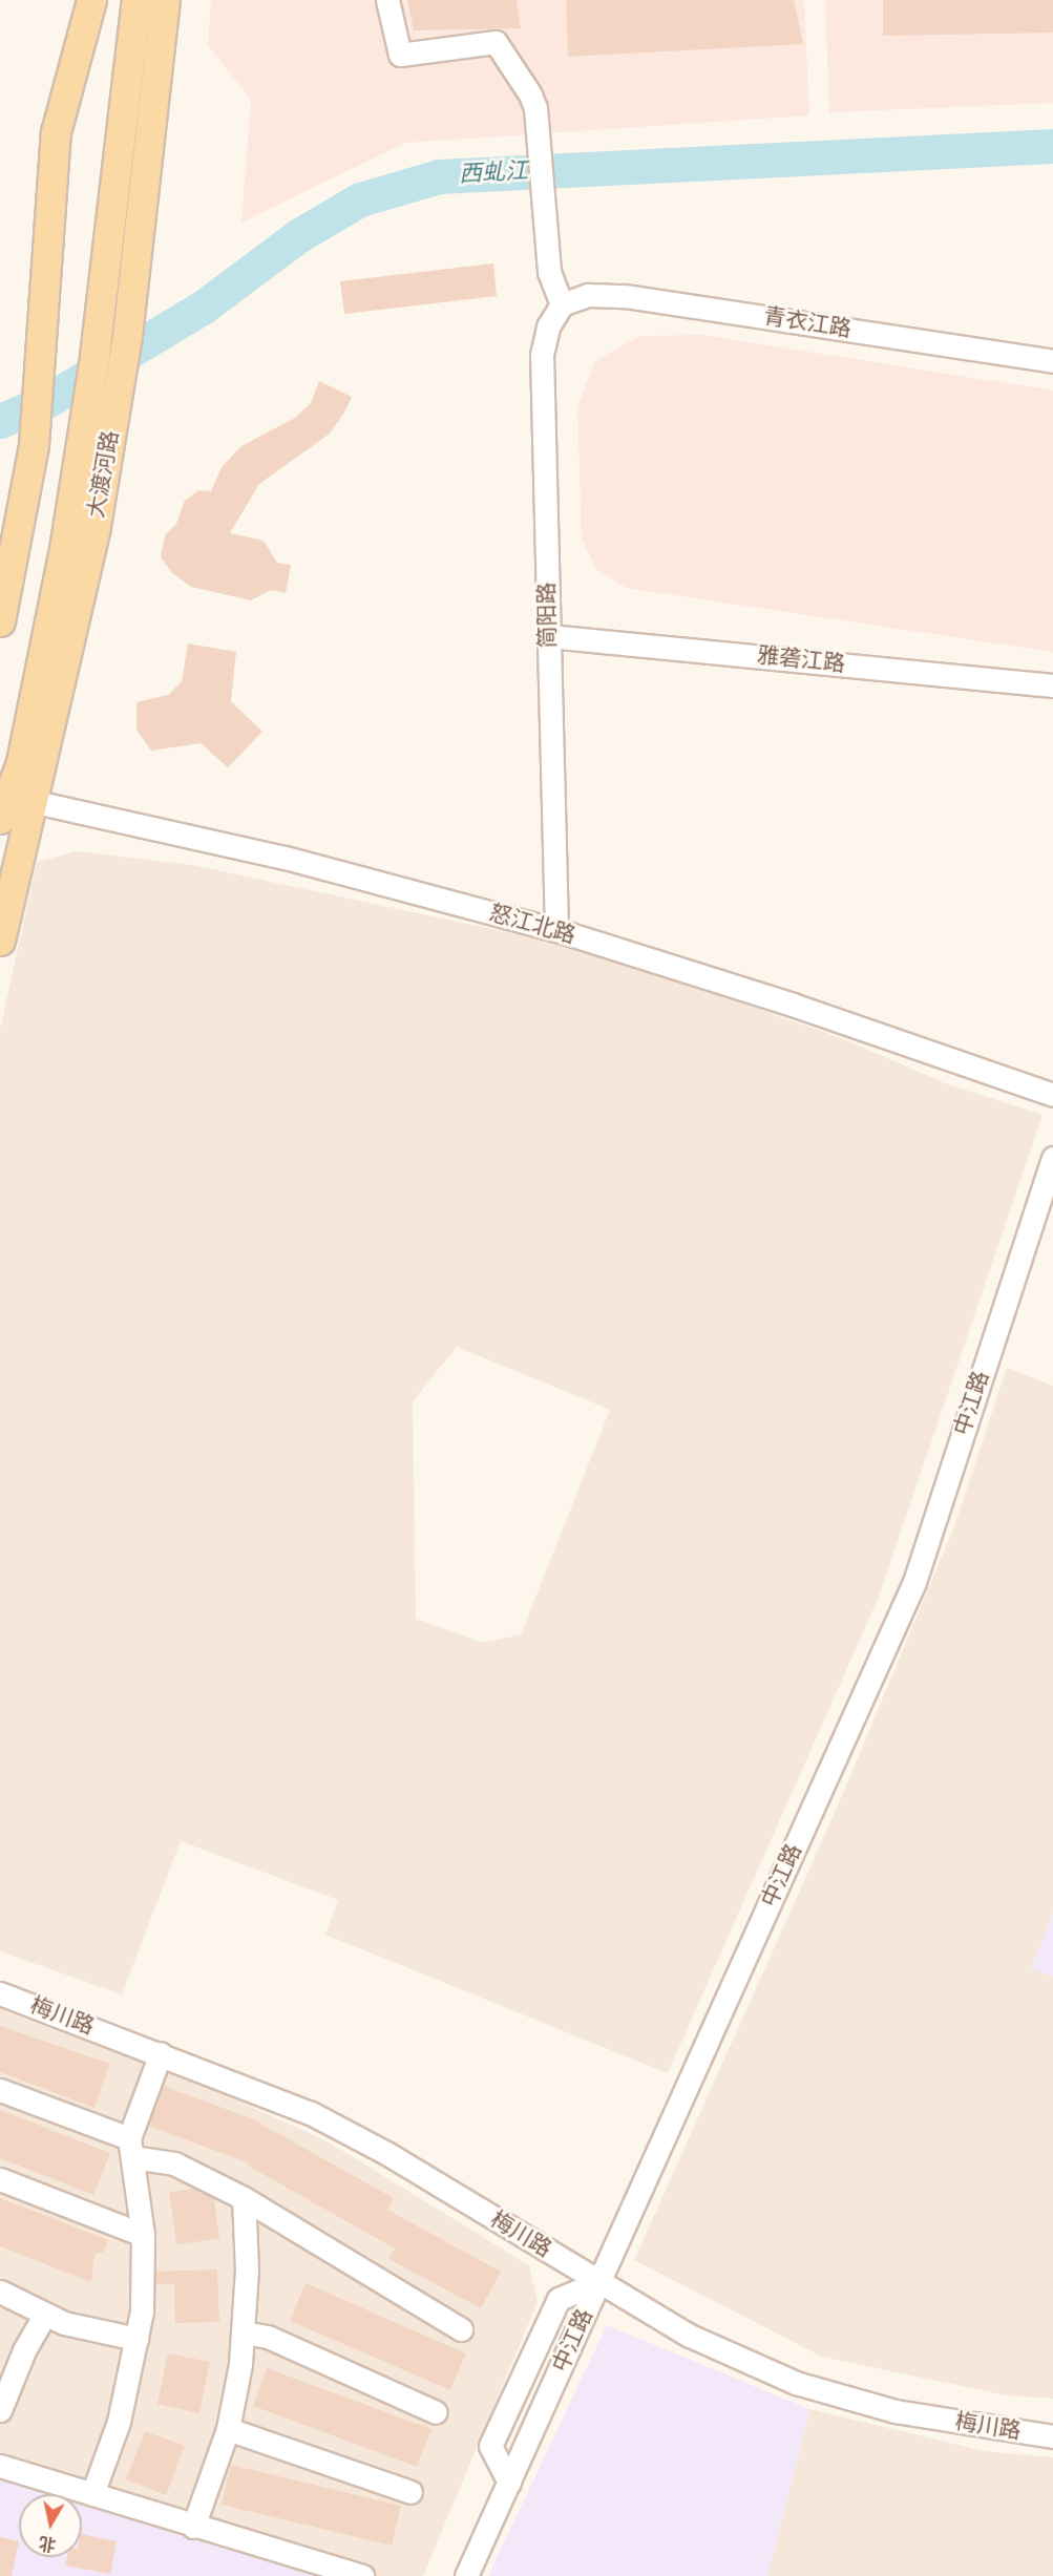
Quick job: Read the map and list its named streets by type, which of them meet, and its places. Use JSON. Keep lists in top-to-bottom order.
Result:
{
  "streets": {
    "main road": ["大渡河路"],
    "street": [
      "青衣江路",
      "简阳路",
      "雅砻江路",
      "怒江北路",
      "中江路",
      "梅川路"
    ]
  },
  "crossings": [
    ["青衣江路", "简阳路"],
    ["大渡河路", "怒江北路"],
    ["简阳路", "雅砻江路"],
    ["简阳路", "怒江北路"],
    ["中江路", "梅川路"]
  ],
  "water": ["西虬江"],
  "north": "bottom"
}
